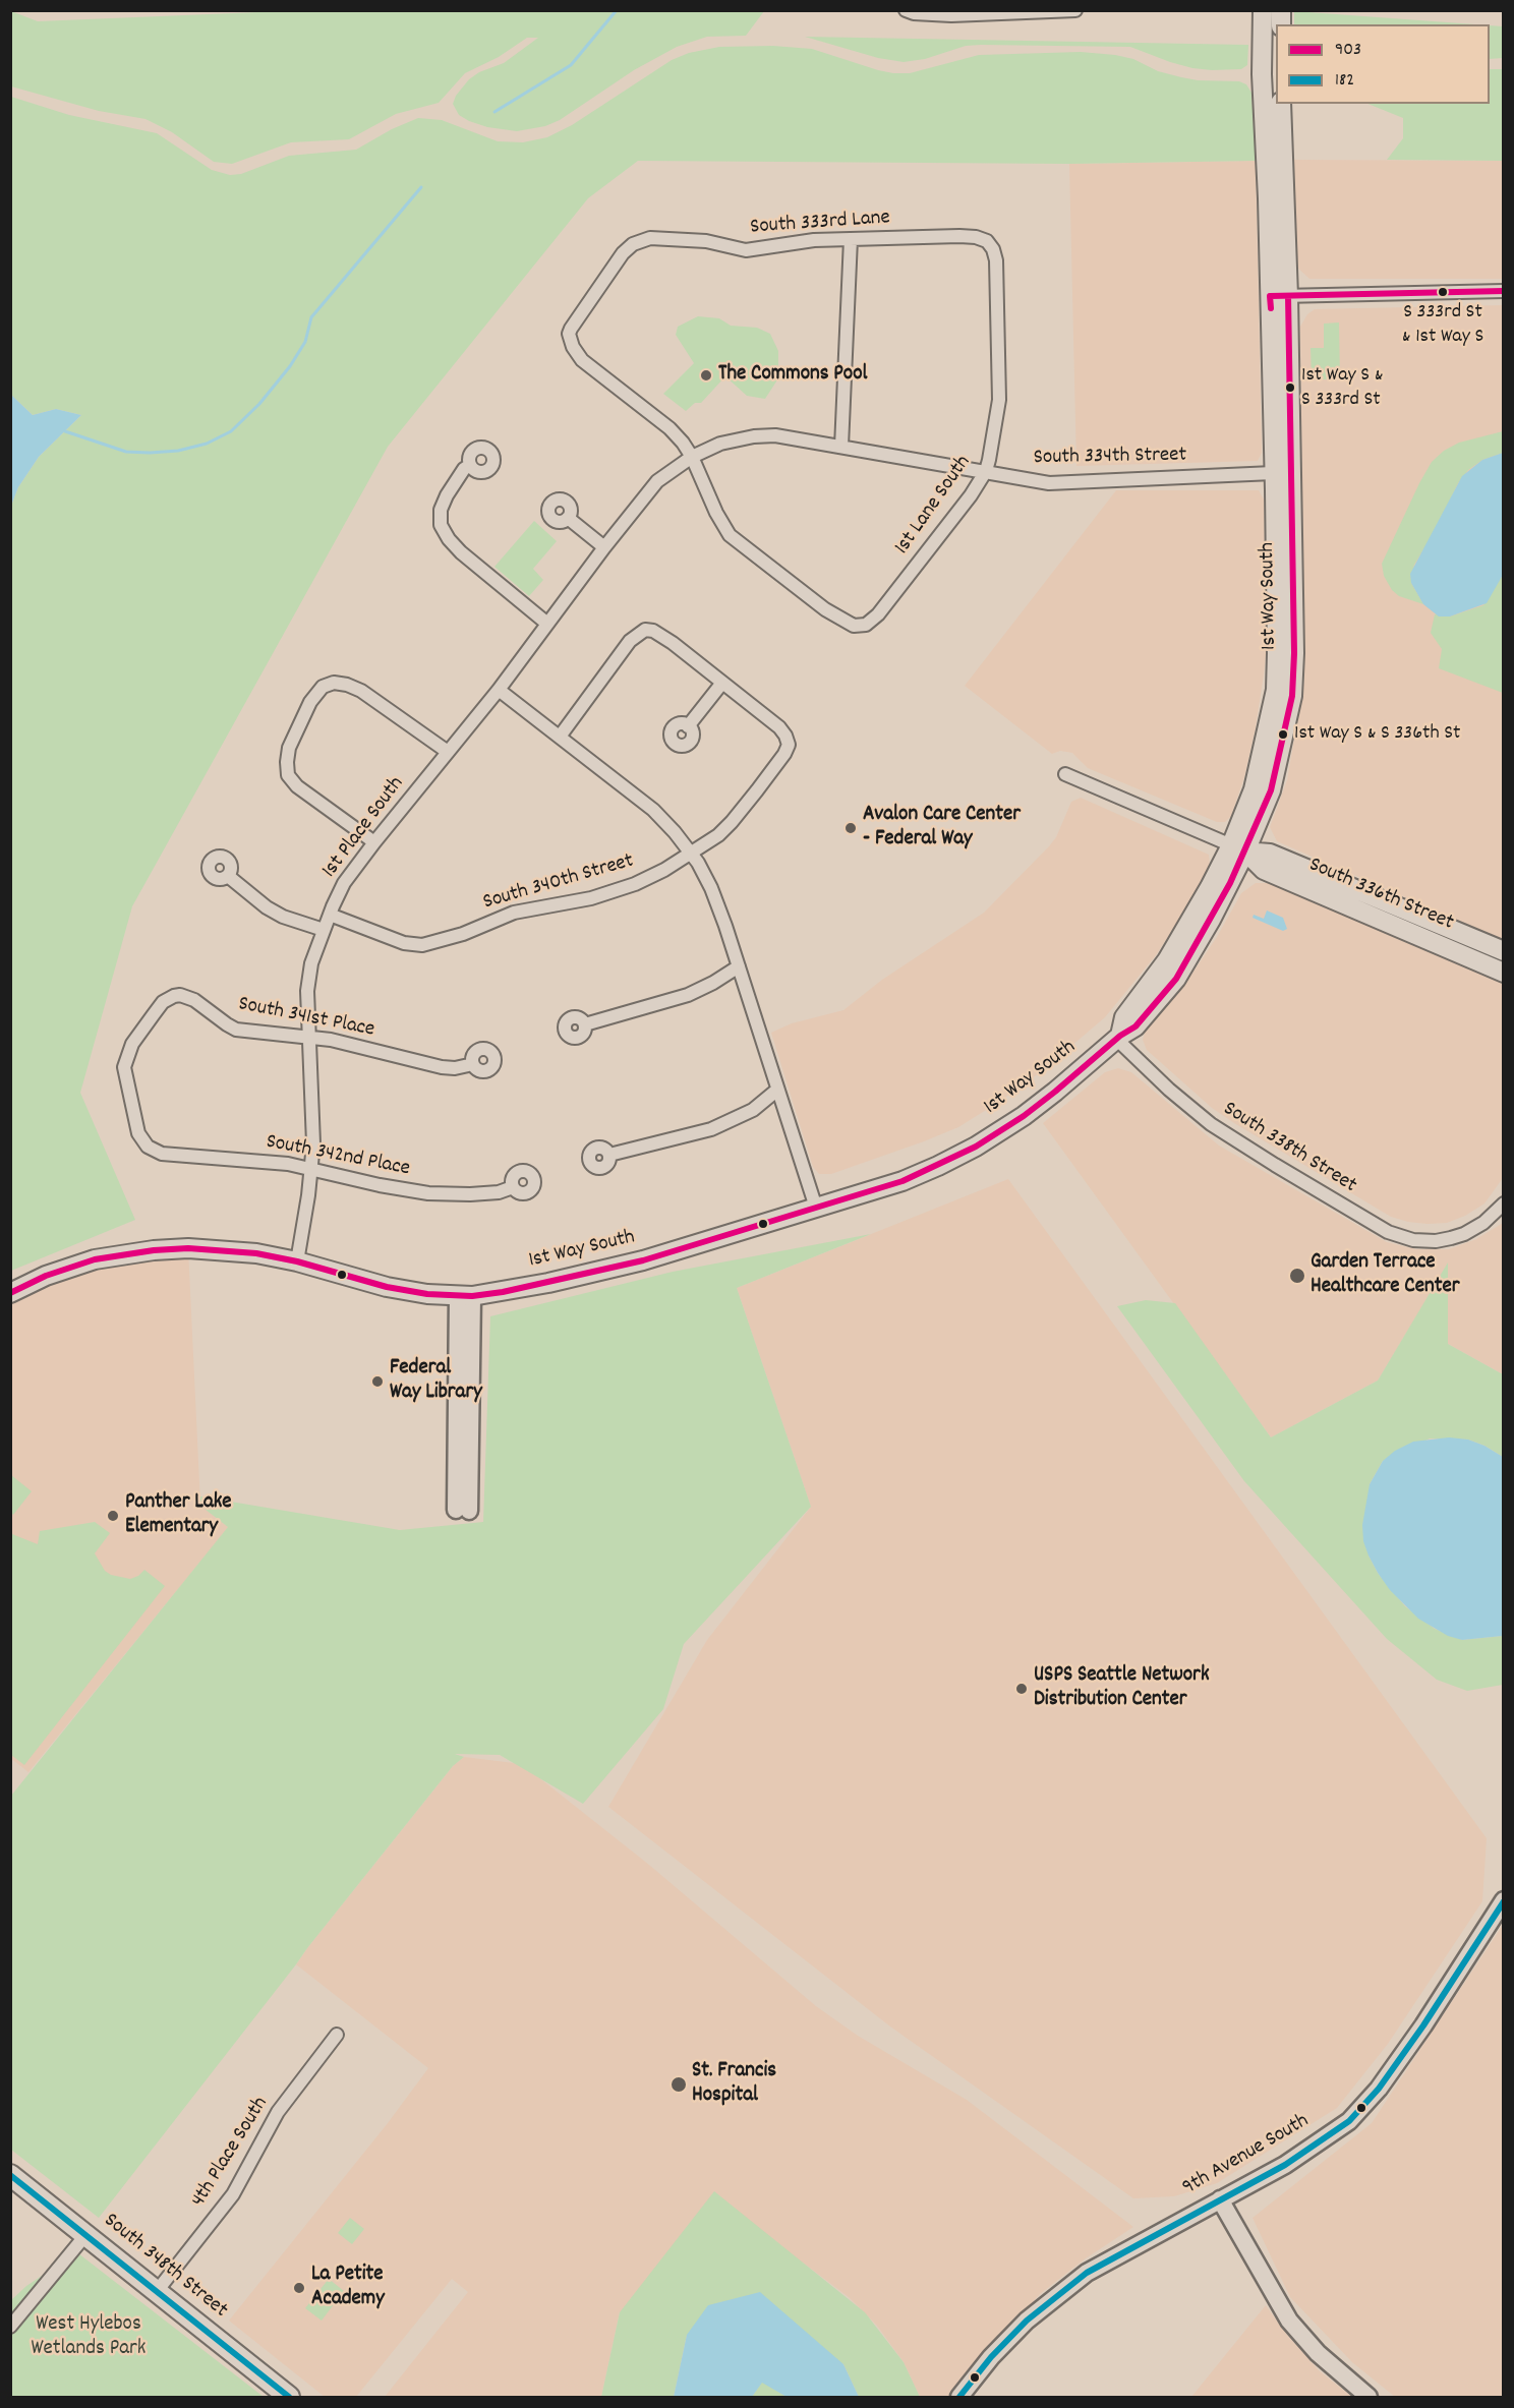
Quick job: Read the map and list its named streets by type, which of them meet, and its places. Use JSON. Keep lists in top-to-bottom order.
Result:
{
  "streets": {
    "main road": ["1st Way South", "South 336th Street", "South 348th Street"],
    "street": [
      "South 333rd Lane",
      "South 334th Street",
      "1st Lane South",
      "1st Place South",
      "South 340th Street",
      "South 341st Place",
      "South 338th Street",
      "South 342nd Place",
      "4th Place South",
      "9th Avenue South"
    ]
  },
  "crossings": [
    ["South 333rd Lane", "1st Lane South"],
    ["South 333rd Lane", "1st Place South"],
    ["South 334th Street", "1st Lane South"],
    ["South 334th Street", "1st Way South"],
    ["South 334th Street", "1st Place South"],
    ["1st Lane South", "1st Place South"],
    ["1st Way South", "1st Place South"],
    ["1st Way South", "South 336th Street"],
    ["1st Way South", "South 338th Street"],
    ["1st Place South", "South 340th Street"],
    ["1st Place South", "South 341st Place"],
    ["1st Place South", "South 342nd Place"],
    ["South 341st Place", "South 342nd Place"],
    ["4th Place South", "South 348th Street"]
  ],
  "parks": ["West Hylebos Wetlands Park"],
  "places": [
    "S 333rd St & 1st Way S",
    "The Commons Pool",
    "1st Way S & S 333rd St",
    "1st Way S & S 336th St",
    "Avalon Care Center - Federal Way",
    "Garden Terrace Healthcare Center",
    "Federal Way Library",
    "Panther Lake Elementary",
    "USPS Seattle Network Distribution Center",
    "St. Francis Hospital",
    "La Petite Academy"
  ],
  "lines": ["transit line 903", "transit line 182"],
  "legend": ["903", "182"]
}
